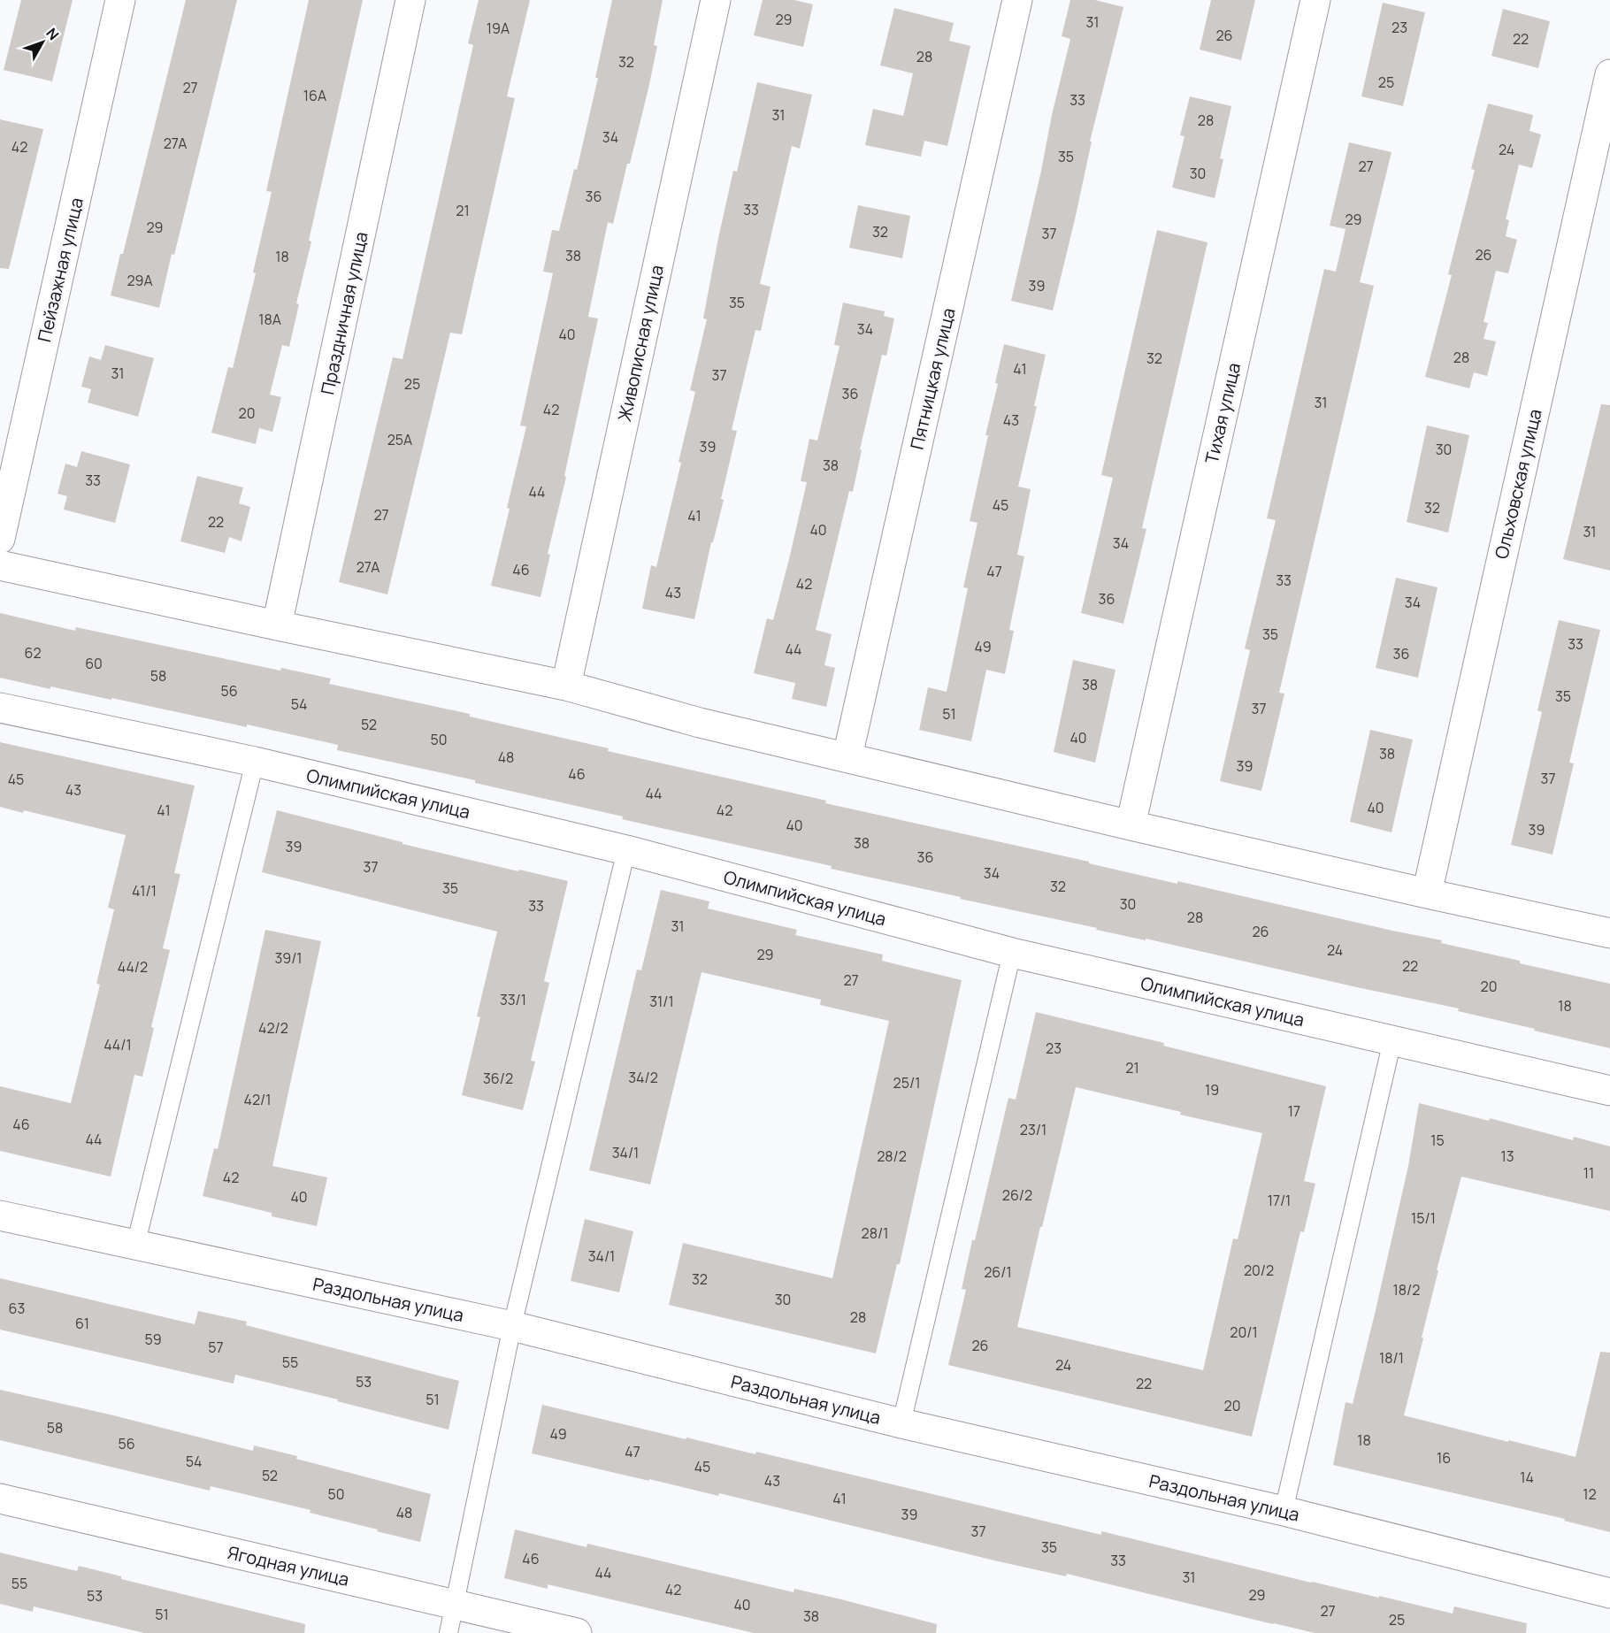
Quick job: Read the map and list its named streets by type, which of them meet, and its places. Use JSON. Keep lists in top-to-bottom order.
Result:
{
  "streets": {
    "street": [
      "Пейзажная улица",
      "Праздничная улица",
      "Живописная улица",
      "Пятницкая улица",
      "Тихая улица",
      "Ольховская улица",
      "Олимпийская улица",
      "Раздольная улица",
      "Ягодная улица"
    ]
  },
  "house_numbers": [
    "29",
    "31",
    "23",
    "19А",
    "26",
    "22",
    "28",
    "32",
    "25",
    "27",
    "16А",
    "33",
    "31",
    "28",
    "34",
    "27А",
    "42",
    "24",
    "35",
    "27",
    "30",
    "36",
    "33",
    "21",
    "29",
    "29",
    "32",
    "37",
    "26",
    "38",
    "18",
    "29А",
    "39",
    "35",
    "18А",
    "34",
    "40",
    "28",
    "32",
    "41",
    "31",
    "37",
    "25",
    "36",
    "31",
    "42",
    "20",
    "43",
    "25А",
    "39",
    "30",
    "38",
    "33",
    "44",
    "45",
    "32",
    "27",
    "41",
    "22",
    "40",
    "31",
    "34",
    "27А",
    "46",
    "47",
    "33",
    "42",
    "43",
    "36",
    "34",
    "35",
    "33",
    "49",
    "44",
    "62",
    "36",
    "60",
    "58",
    "38",
    "56",
    "35",
    "54",
    "37",
    "51",
    "52",
    "40",
    "50",
    "38",
    "48",
    "39",
    "46",
    "37",
    "45",
    "43",
    "44",
    "40",
    "41",
    "42",
    "40",
    "39",
    "38",
    "39",
    "36",
    "37",
    "34",
    "32",
    "35",
    "41/1",
    "30",
    "33",
    "28",
    "31",
    "26",
    "24",
    "29",
    "39/1",
    "22",
    "44/2",
    "27",
    "20",
    "33/1",
    "31/1",
    "18",
    "42/2",
    "44/1",
    "23",
    "21",
    "34/2",
    "36/2",
    "25/1",
    "19",
    "42/1",
    "17",
    "46",
    "23/1",
    "44",
    "15",
    "34/1",
    "28/2",
    "13",
    "11",
    "42",
    "26/2",
    "40",
    "17/1",
    "15/1",
    "28/1",
    "34/1",
    "20/2",
    "26/1",
    "32",
    "18/2",
    "30",
    "63",
    "28",
    "61",
    "20/1",
    "59",
    "26",
    "57",
    "18/1",
    "55",
    "24",
    "53",
    "22",
    "51",
    "20",
    "58",
    "49",
    "18",
    "56",
    "47",
    "16",
    "54",
    "45",
    "52",
    "14",
    "43",
    "50",
    "12",
    "41",
    "48",
    "39",
    "37",
    "35",
    "46",
    "33",
    "44",
    "31",
    "55",
    "42",
    "29",
    "53",
    "40",
    "27",
    "51",
    "38",
    "25"
  ],
  "north": "top right"
}
